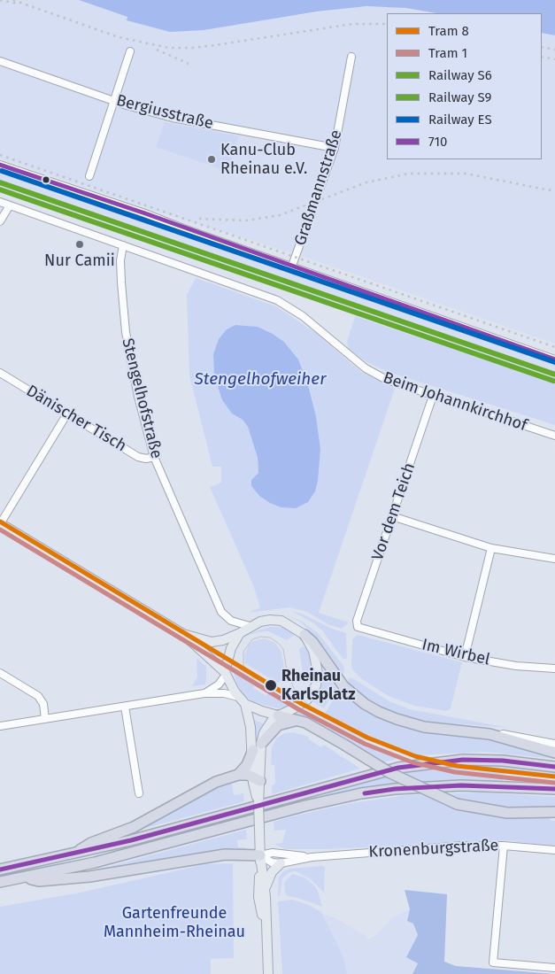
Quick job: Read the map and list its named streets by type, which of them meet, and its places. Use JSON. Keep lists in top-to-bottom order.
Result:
{
  "streets": {
    "street": [
      "Bergiusstraße",
      "Graßmannstraße",
      "Stengelhofstraße",
      "Beim Johannkirchhof",
      "Dänischer Tisch",
      "Vor dem Teich",
      "Im Wirbel",
      "Kronenburgstraße"
    ]
  },
  "crossings": [
    ["Bergiusstraße", "Graßmannstraße"],
    ["Stengelhofstraße", "Beim Johannkirchhof"],
    ["Stengelhofstraße", "Dänischer Tisch"],
    ["Beim Johannkirchhof", "Vor dem Teich"],
    ["Vor dem Teich", "Im Wirbel"]
  ],
  "water": ["Stengelhofweiher"],
  "parks": ["Gartenfreunde Mannheim-Rheinau"],
  "places": ["Kanu-Club Rheinau e.V.", "Nur Camii", "Rheinau Karlsplatz"],
  "lines": [
    "transit line 710",
    "rail line ES",
    "rail line S6",
    "rail line S9",
    "tram line 8",
    "tram line 1"
  ],
  "legend": [
    "Tram 8",
    "Tram 1",
    "Railway S6",
    "Railway S9",
    "Railway ES",
    "710"
  ]
}
